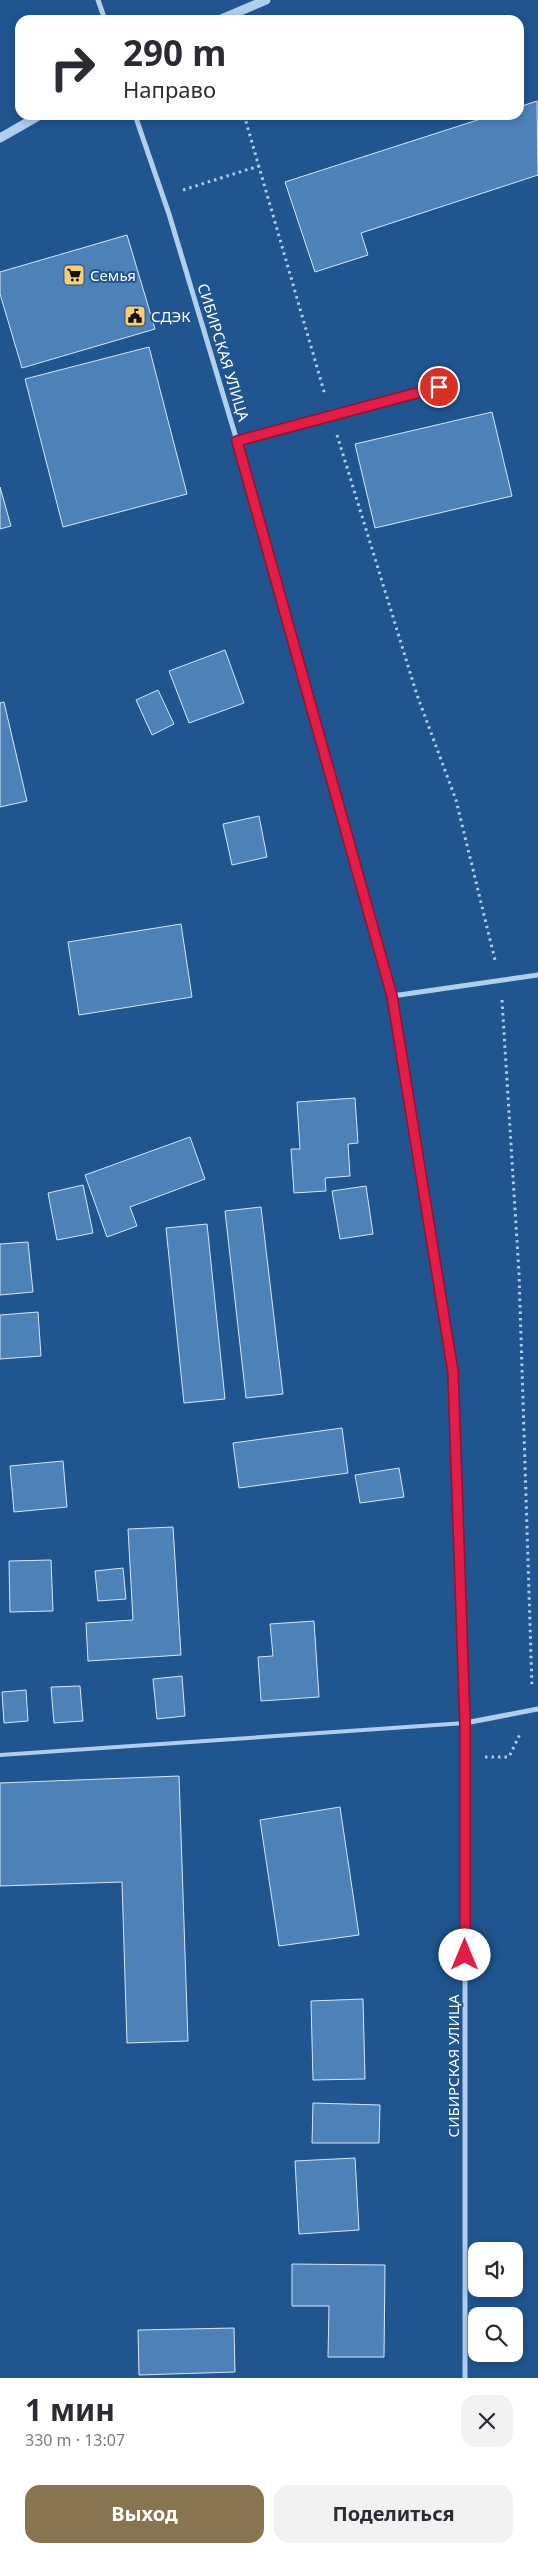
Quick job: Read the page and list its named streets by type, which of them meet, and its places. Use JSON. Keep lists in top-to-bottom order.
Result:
{
  "streets": {
    "street": ["СИБИРСКАЯ УЛИЦА"]
  },
  "places": {
    "supermarket": ["Семья"],
    "public building": ["СДЭК"]
  },
  "page": {
    "turn": ["290 m", "Направо"],
    "heading": ["1 мин", "330 m · 13:07"],
    "buttons": ["Выход", "Поделиться"]
  }
}
